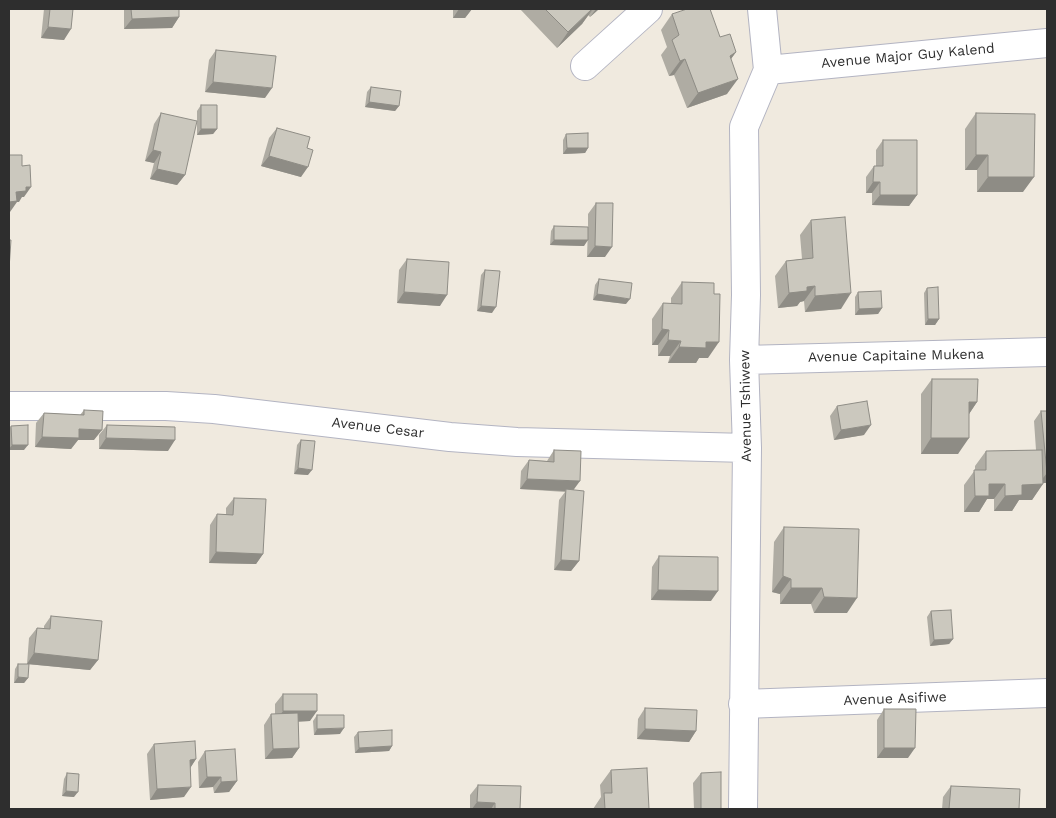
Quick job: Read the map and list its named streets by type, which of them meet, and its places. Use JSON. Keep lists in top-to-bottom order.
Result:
{
  "streets": {
    "street": [
      "Avenue Major Guy Kalend",
      "Avenue Capitaine Mukena",
      "Avenue Tshiwew",
      "Avenue Cesar",
      "Avenue Asifiwe"
    ]
  },
  "crossings": [
    ["Avenue Major Guy Kalend", "Avenue Tshiwew"],
    ["Avenue Capitaine Mukena", "Avenue Tshiwew"],
    ["Avenue Tshiwew", "Avenue Cesar"],
    ["Avenue Tshiwew", "Avenue Asifiwe"]
  ]
}
